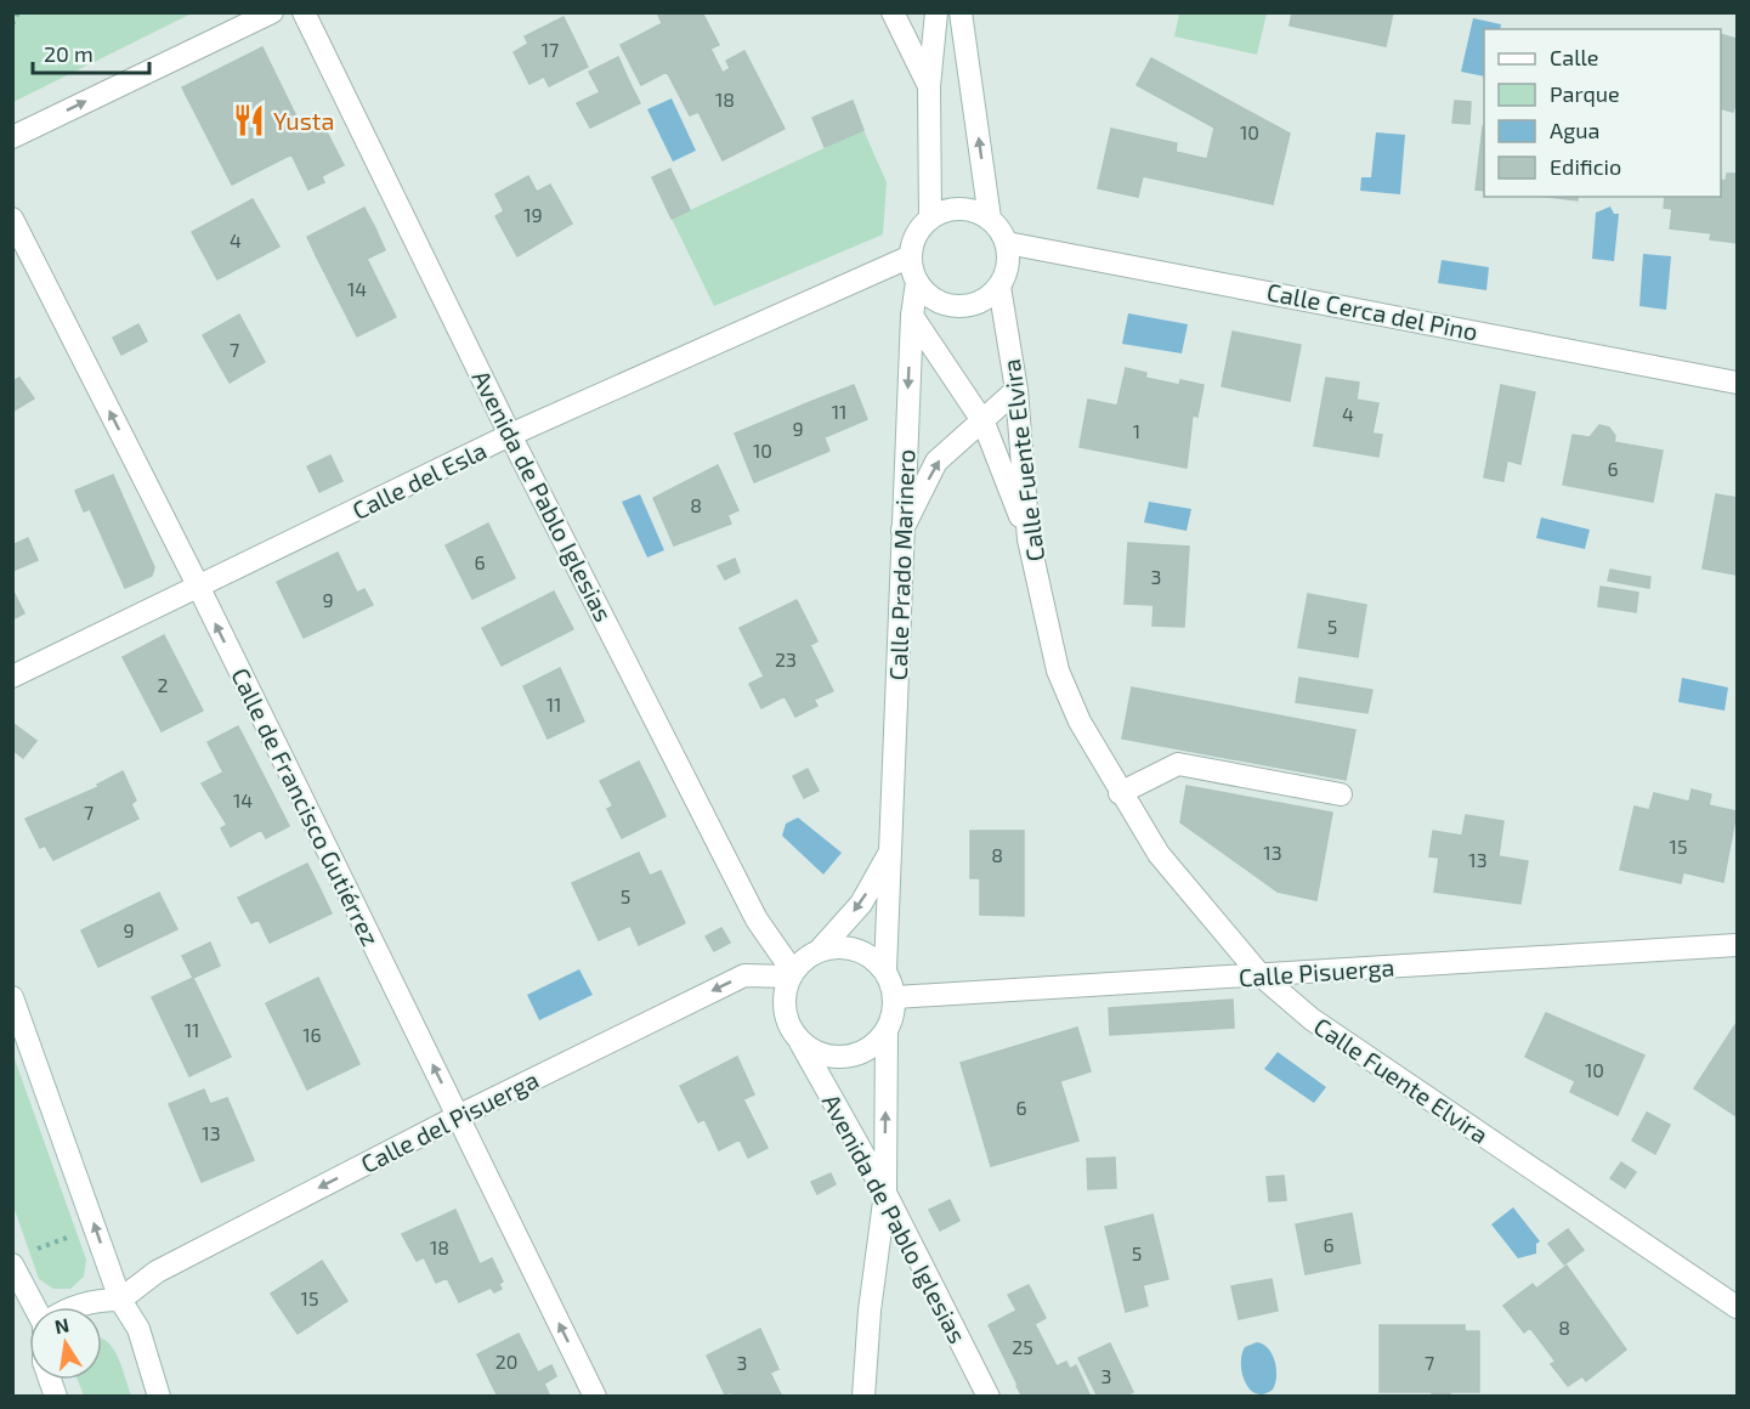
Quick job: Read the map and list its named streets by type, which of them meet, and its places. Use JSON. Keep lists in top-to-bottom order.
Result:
{
  "streets": {
    "street": [
      "Calle Cerca del Pino",
      "Calle Fuente Elvira",
      "Calle del Esla",
      "Avenida de Pablo Iglesias",
      "Calle Prado Marinero",
      "Calle de Francisco Gutiérrez",
      "Calle Pisuerga",
      "Calle del Pisuerga"
    ]
  },
  "crossings": [
    ["Calle Cerca del Pino", "Calle Fuente Elvira"],
    ["Calle Cerca del Pino", "Calle del Esla"],
    ["Calle Cerca del Pino", "Calle Prado Marinero"],
    ["Calle Fuente Elvira", "Calle del Esla"],
    ["Calle Fuente Elvira", "Calle Prado Marinero"],
    ["Calle Fuente Elvira", "Calle Pisuerga"],
    ["Calle del Esla", "Avenida de Pablo Iglesias"],
    ["Calle del Esla", "Calle Prado Marinero"],
    ["Calle del Esla", "Calle de Francisco Gutiérrez"],
    ["Avenida de Pablo Iglesias", "Calle Prado Marinero"],
    ["Avenida de Pablo Iglesias", "Calle Pisuerga"],
    ["Avenida de Pablo Iglesias", "Calle del Pisuerga"],
    ["Calle Prado Marinero", "Calle Pisuerga"],
    ["Calle Prado Marinero", "Calle del Pisuerga"],
    ["Calle de Francisco Gutiérrez", "Calle del Pisuerga"],
    ["Calle Pisuerga", "Calle del Pisuerga"]
  ],
  "one_way": ["Calle de Francisco Gutiérrez", "Calle del Pisuerga"],
  "places": {
    "restaurant": ["Yusta"]
  },
  "house_numbers": [
    "17",
    "18",
    "10",
    "19",
    "4",
    "14",
    "7",
    "11",
    "4",
    "9",
    "1",
    "10",
    "6",
    "8",
    "6",
    "3",
    "9",
    "5",
    "23",
    "2",
    "11",
    "14",
    "7",
    "15",
    "13",
    "8",
    "13",
    "5",
    "9",
    "11",
    "16",
    "10",
    "6",
    "13",
    "6",
    "18",
    "5",
    "15",
    "8",
    "25",
    "20",
    "3",
    "7",
    "3"
  ],
  "legend": [
    "Calle",
    "Parque",
    "Agua",
    "Edificio"
  ],
  "scale_bar": "20 m",
  "north": "top"
}
